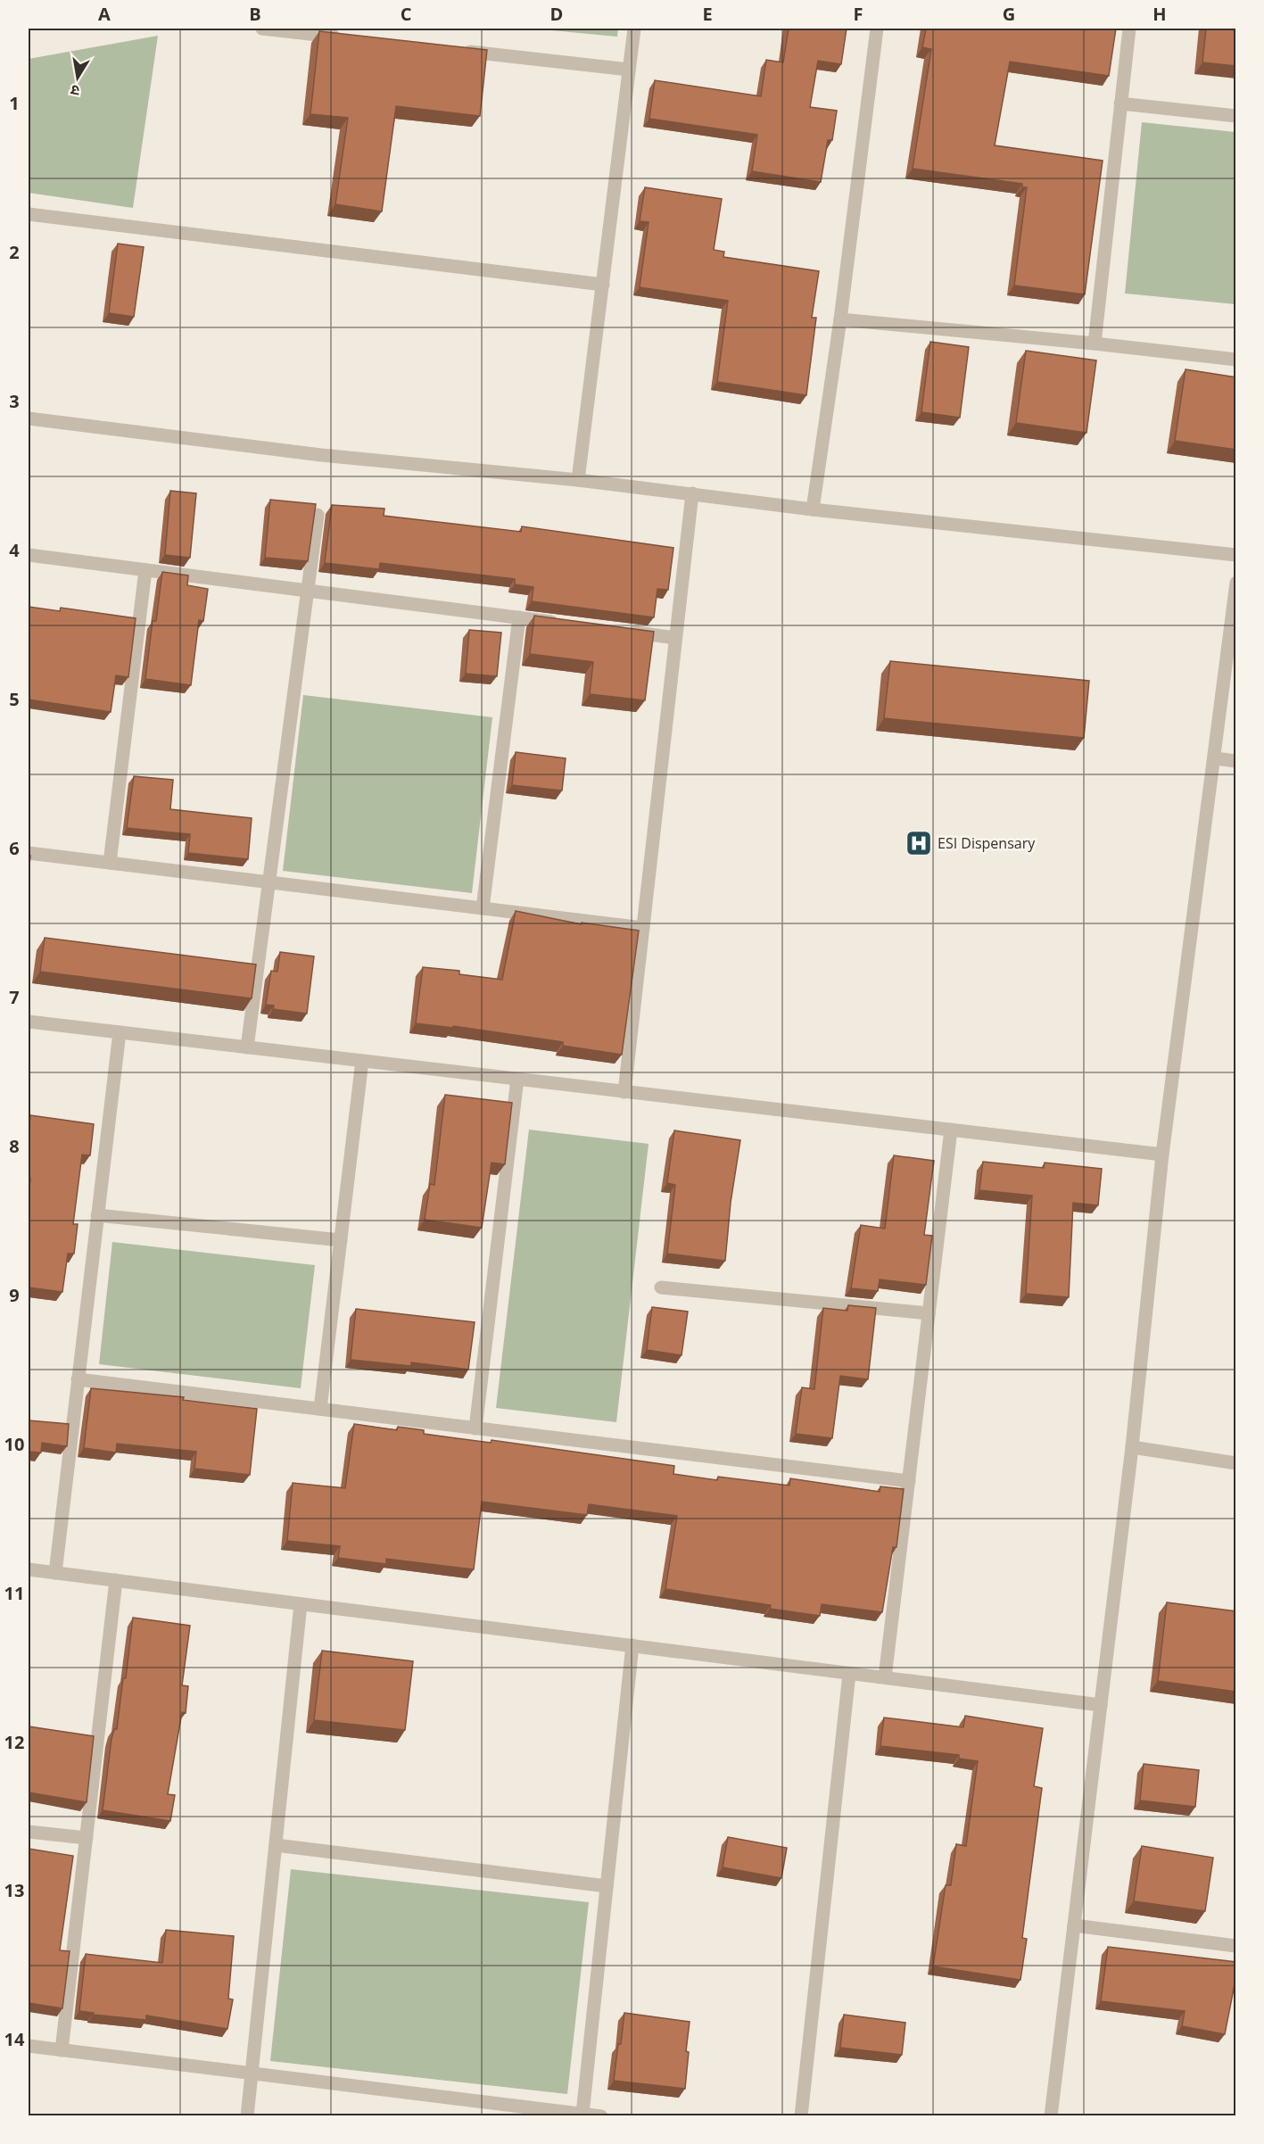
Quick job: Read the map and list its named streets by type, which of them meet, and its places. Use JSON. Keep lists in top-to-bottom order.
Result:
{
  "places": {
    "hospital": ["ESI Dispensary"]
  },
  "north": "bottom",
  "grid": {
    "columns": [
      "A",
      "B",
      "C",
      "D",
      "E",
      "F",
      "G",
      "H"
    ],
    "rows": [
      "1",
      "2",
      "3",
      "4",
      "5",
      "6",
      "7",
      "8",
      "9",
      "10",
      "11",
      "12",
      "13",
      "14"
    ]
  }
}
